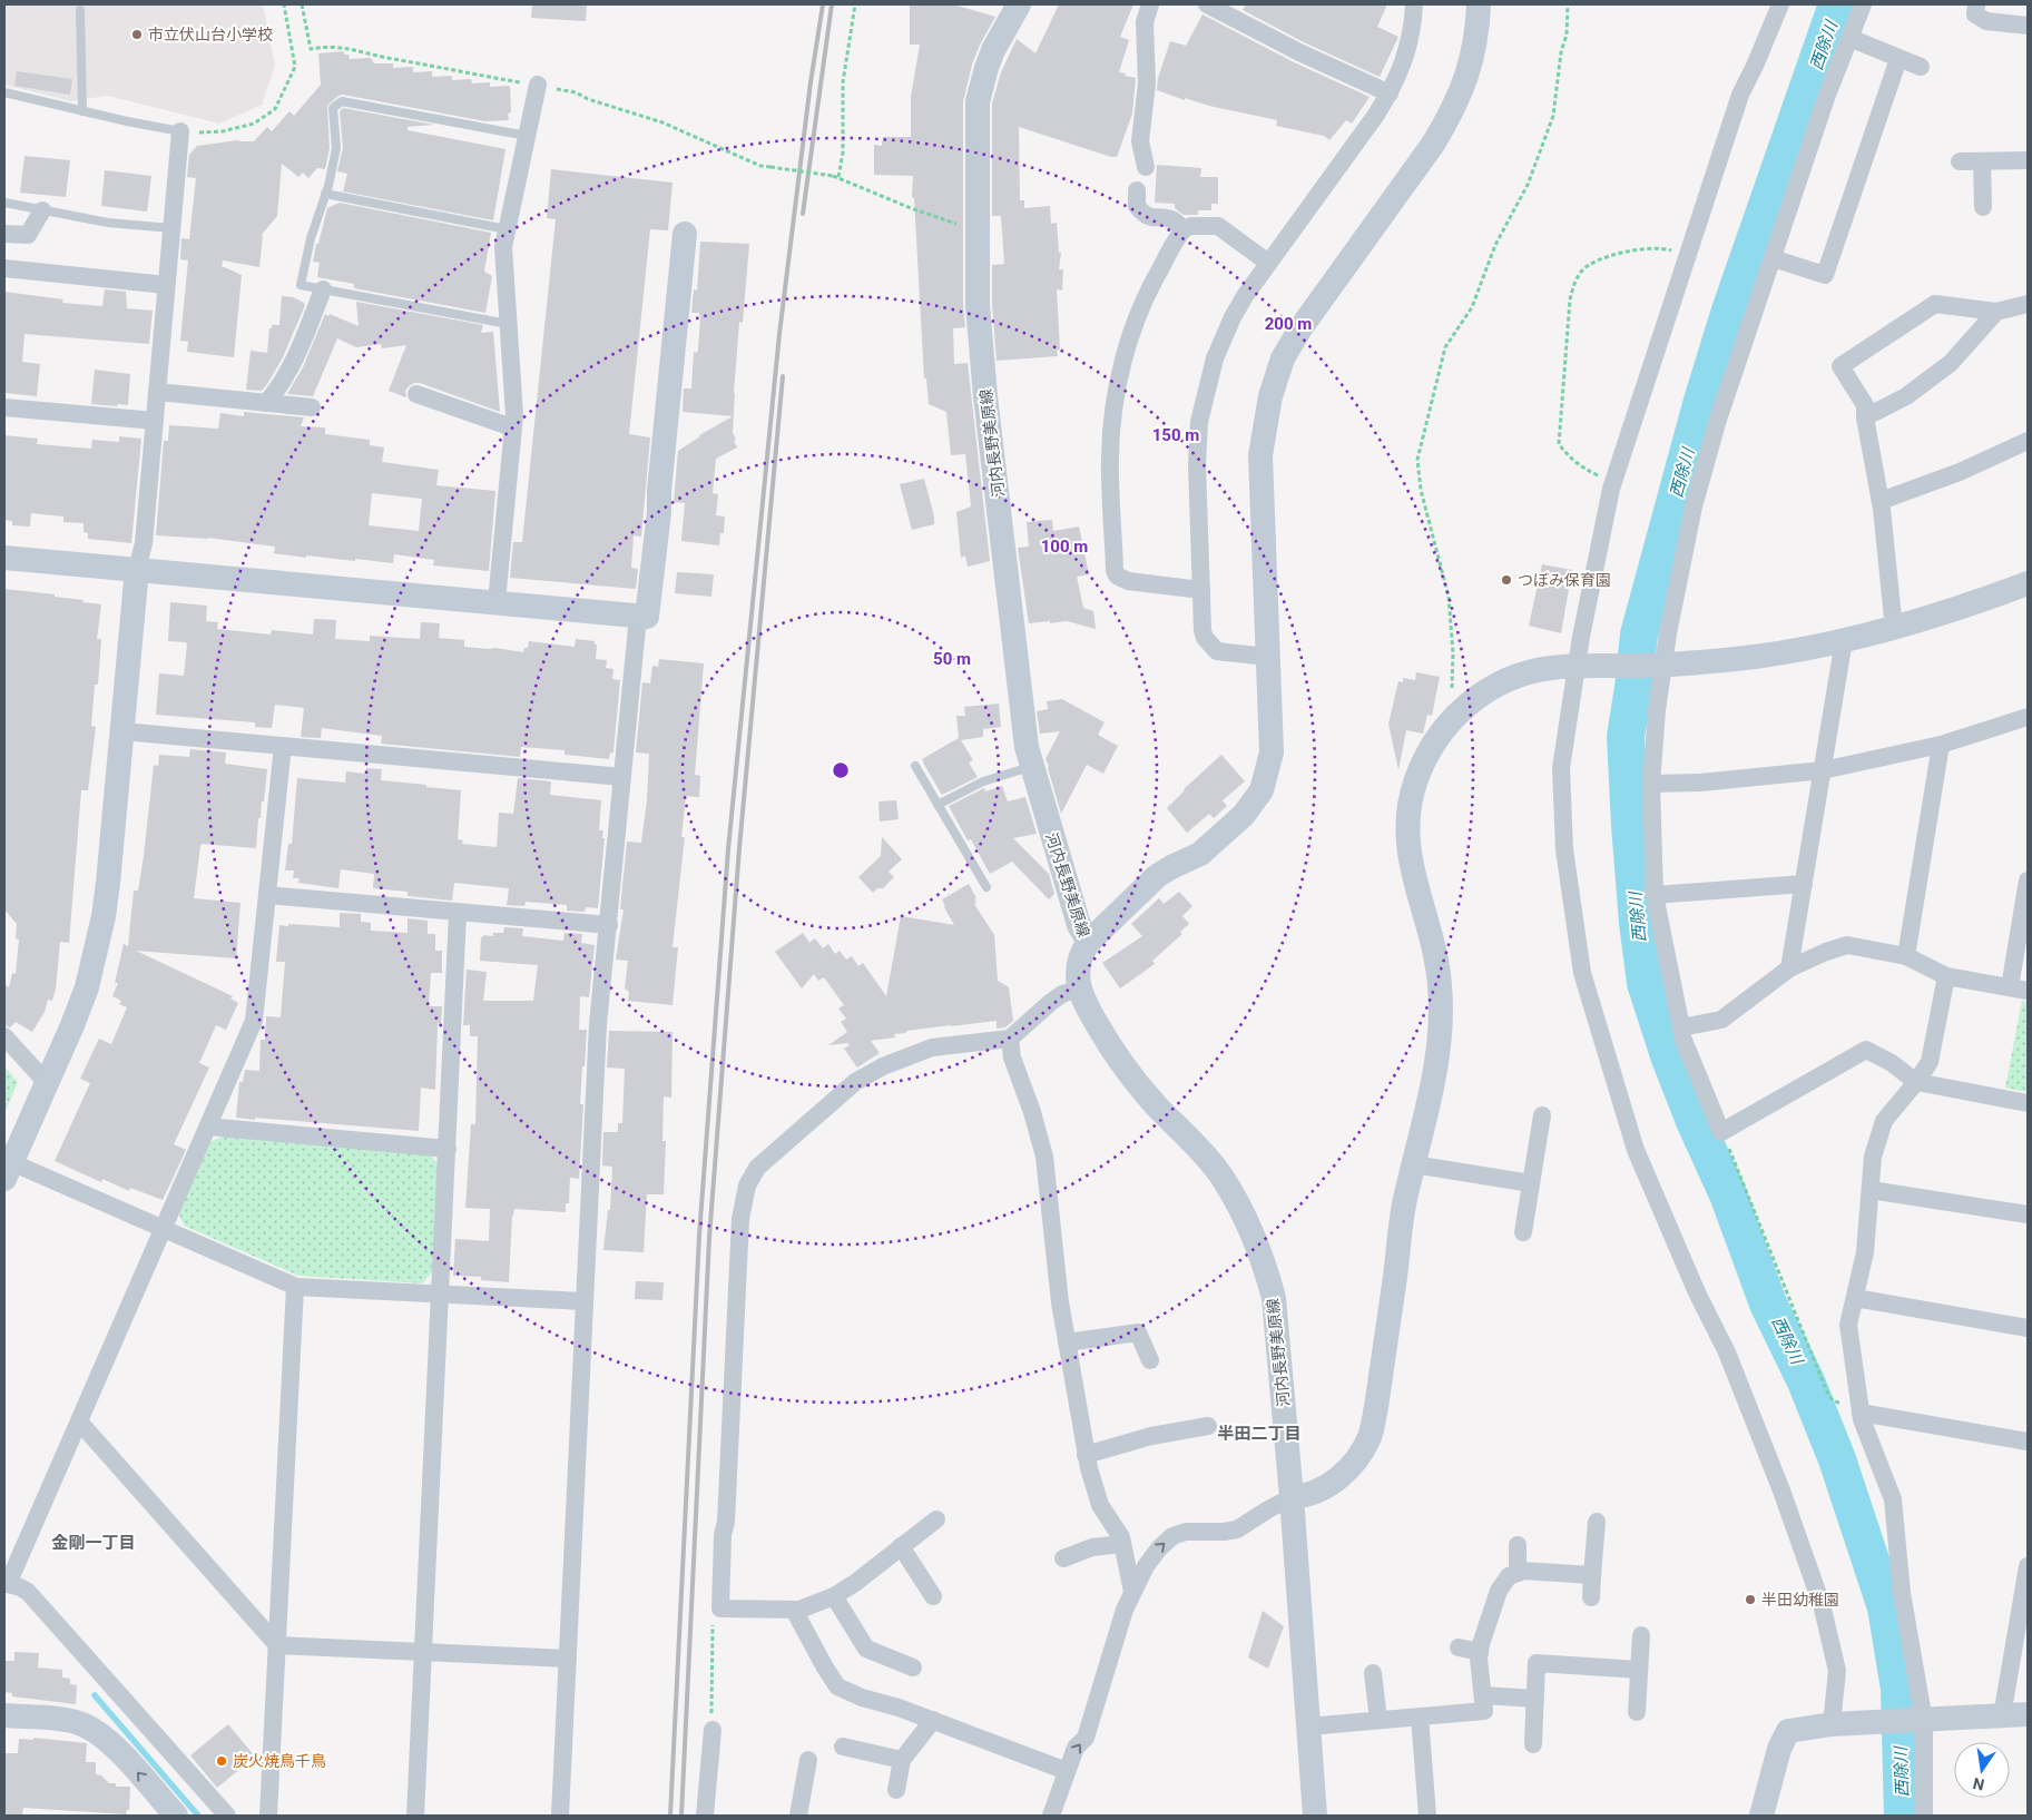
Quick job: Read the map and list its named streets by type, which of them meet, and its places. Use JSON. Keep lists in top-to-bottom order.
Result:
{
  "streets": {
    "street": ["河内長野美原線"]
  },
  "districts": ["半田二丁目", "金剛一丁目"],
  "water": ["西除川"],
  "places": [
    "市立伏山台小学校",
    "つぼみ保育園",
    "半田幼稚園",
    "炭火焼鳥千鳥"
  ],
  "north": "bottom",
  "rings": [
    "200 m",
    "150 m",
    "100 m",
    "50 m"
  ]
}
